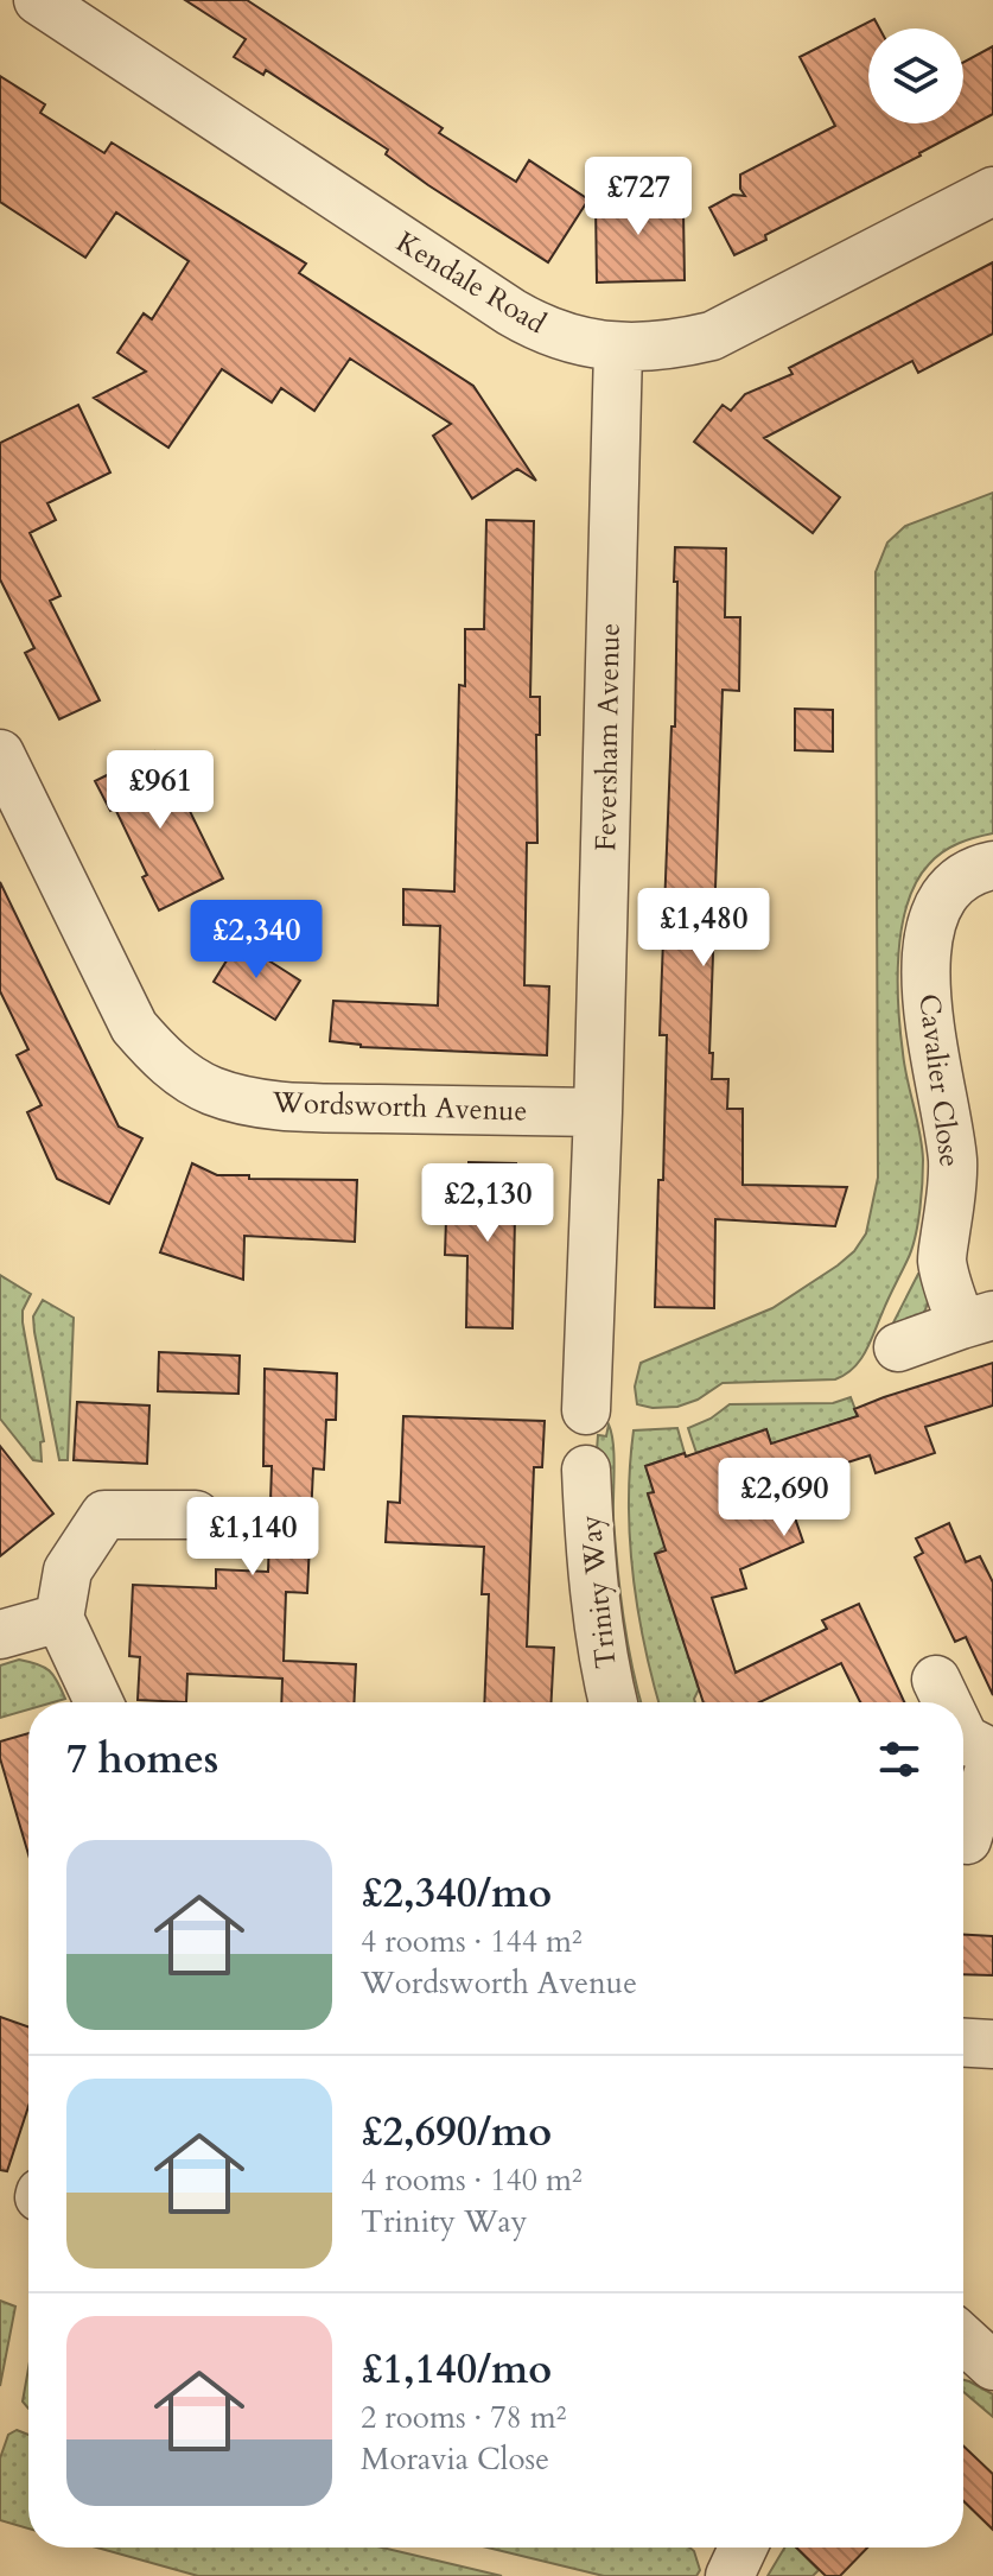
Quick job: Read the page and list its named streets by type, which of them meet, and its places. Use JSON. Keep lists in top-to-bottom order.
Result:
{
  "streets": {
    "street": [
      "Kendale Road",
      "Feversham Avenue",
      "Cavalier Close",
      "Wordsworth Avenue",
      "Trinity Way"
    ]
  },
  "crossings": [
    ["Kendale Road", "Feversham Avenue"],
    ["Feversham Avenue", "Wordsworth Avenue"]
  ],
  "page": {
    "price": [
      "£727",
      "£961",
      "£1,480",
      "£2,340",
      "£2,130",
      "£2,690",
      "£1,140"
    ],
    "heading": "7 homes",
    "list": [
      {
        "name": "£2,340/mo",
        "note": "4 rooms · 144 m² · Wordsworth Avenue"
      },
      {
        "name": "£2,690/mo",
        "note": "4 rooms · 140 m² · Trinity Way"
      },
      {
        "name": "£1,140/mo",
        "note": "2 rooms · 78 m² · Moravia Close"
      }
    ]
  }
}
